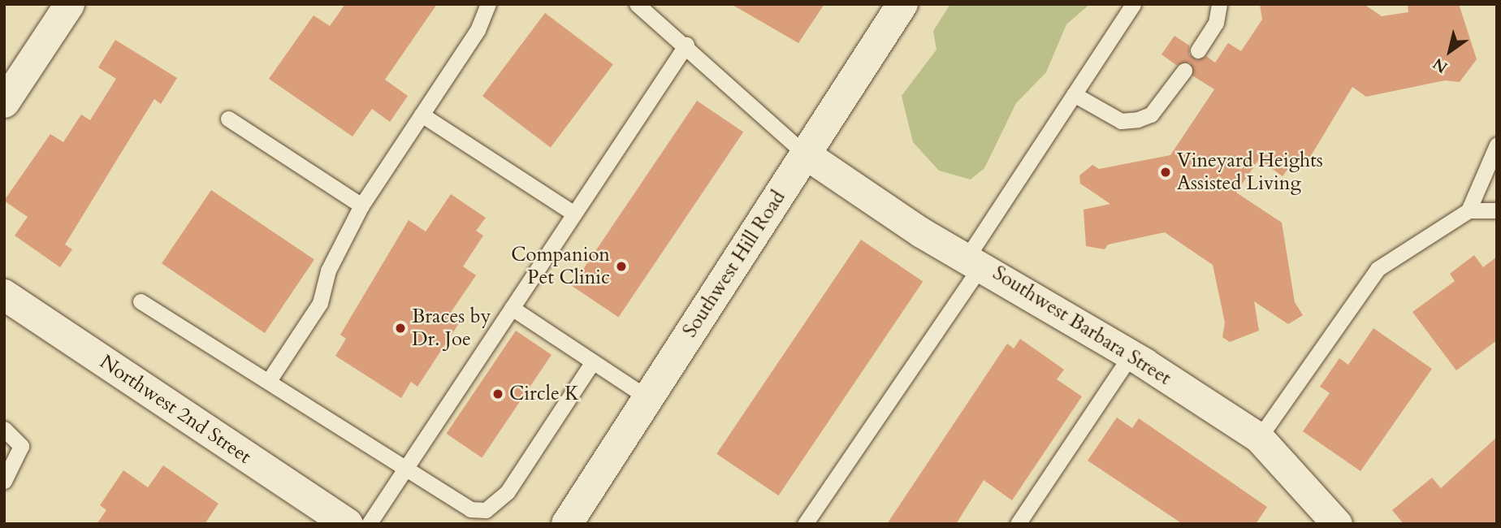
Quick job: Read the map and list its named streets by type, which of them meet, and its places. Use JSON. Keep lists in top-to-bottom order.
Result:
{
  "streets": {
    "street": ["Southwest Hill Road", "Southwest Barbara Street", "Northwest 2nd Street"]
  },
  "crossings": [
    ["Southwest Hill Road", "Southwest Barbara Street"]
  ],
  "places": [
    "Vineyard Heights Assisted Living",
    "Companion Pet Clinic",
    "Braces by Dr. Joe",
    "Circle K"
  ],
  "north": "bottom left"
}
